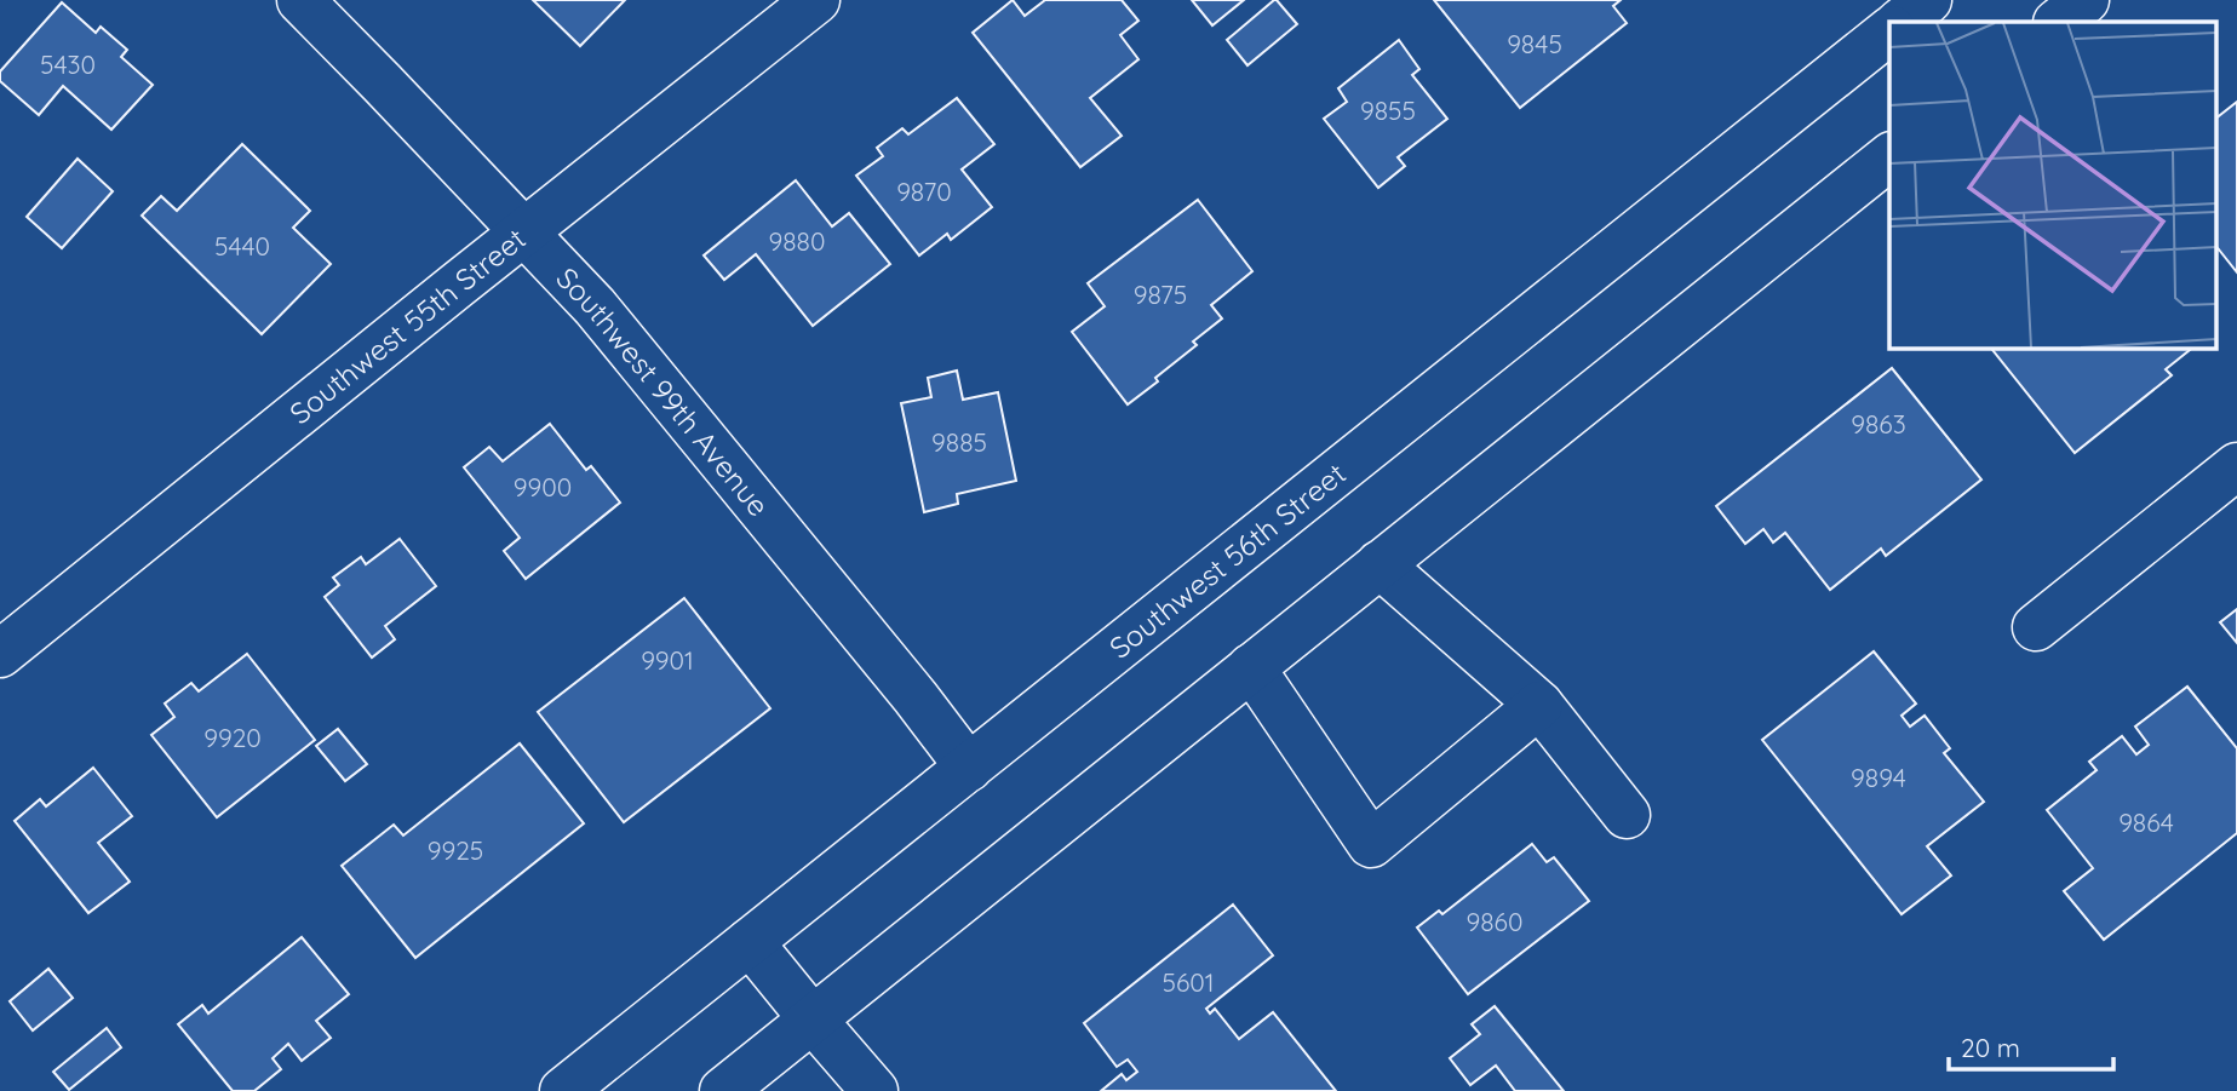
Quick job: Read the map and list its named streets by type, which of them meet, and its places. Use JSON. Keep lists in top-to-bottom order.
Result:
{
  "streets": {
    "main road": ["Southwest 55th Street", "Southwest 99th Avenue", "Southwest 56th Street"]
  },
  "crossings": [
    ["Southwest 55th Street", "Southwest 99th Avenue"],
    ["Southwest 99th Avenue", "Southwest 56th Street"]
  ],
  "house_numbers": [
    "9845",
    "5430",
    "9855",
    "9870",
    "9880",
    "5440",
    "9875",
    "9863",
    "9885",
    "9900",
    "9901",
    "9920",
    "9894",
    "9864",
    "9925",
    "9860",
    "5601"
  ],
  "scale_bar": "20 m"
}
